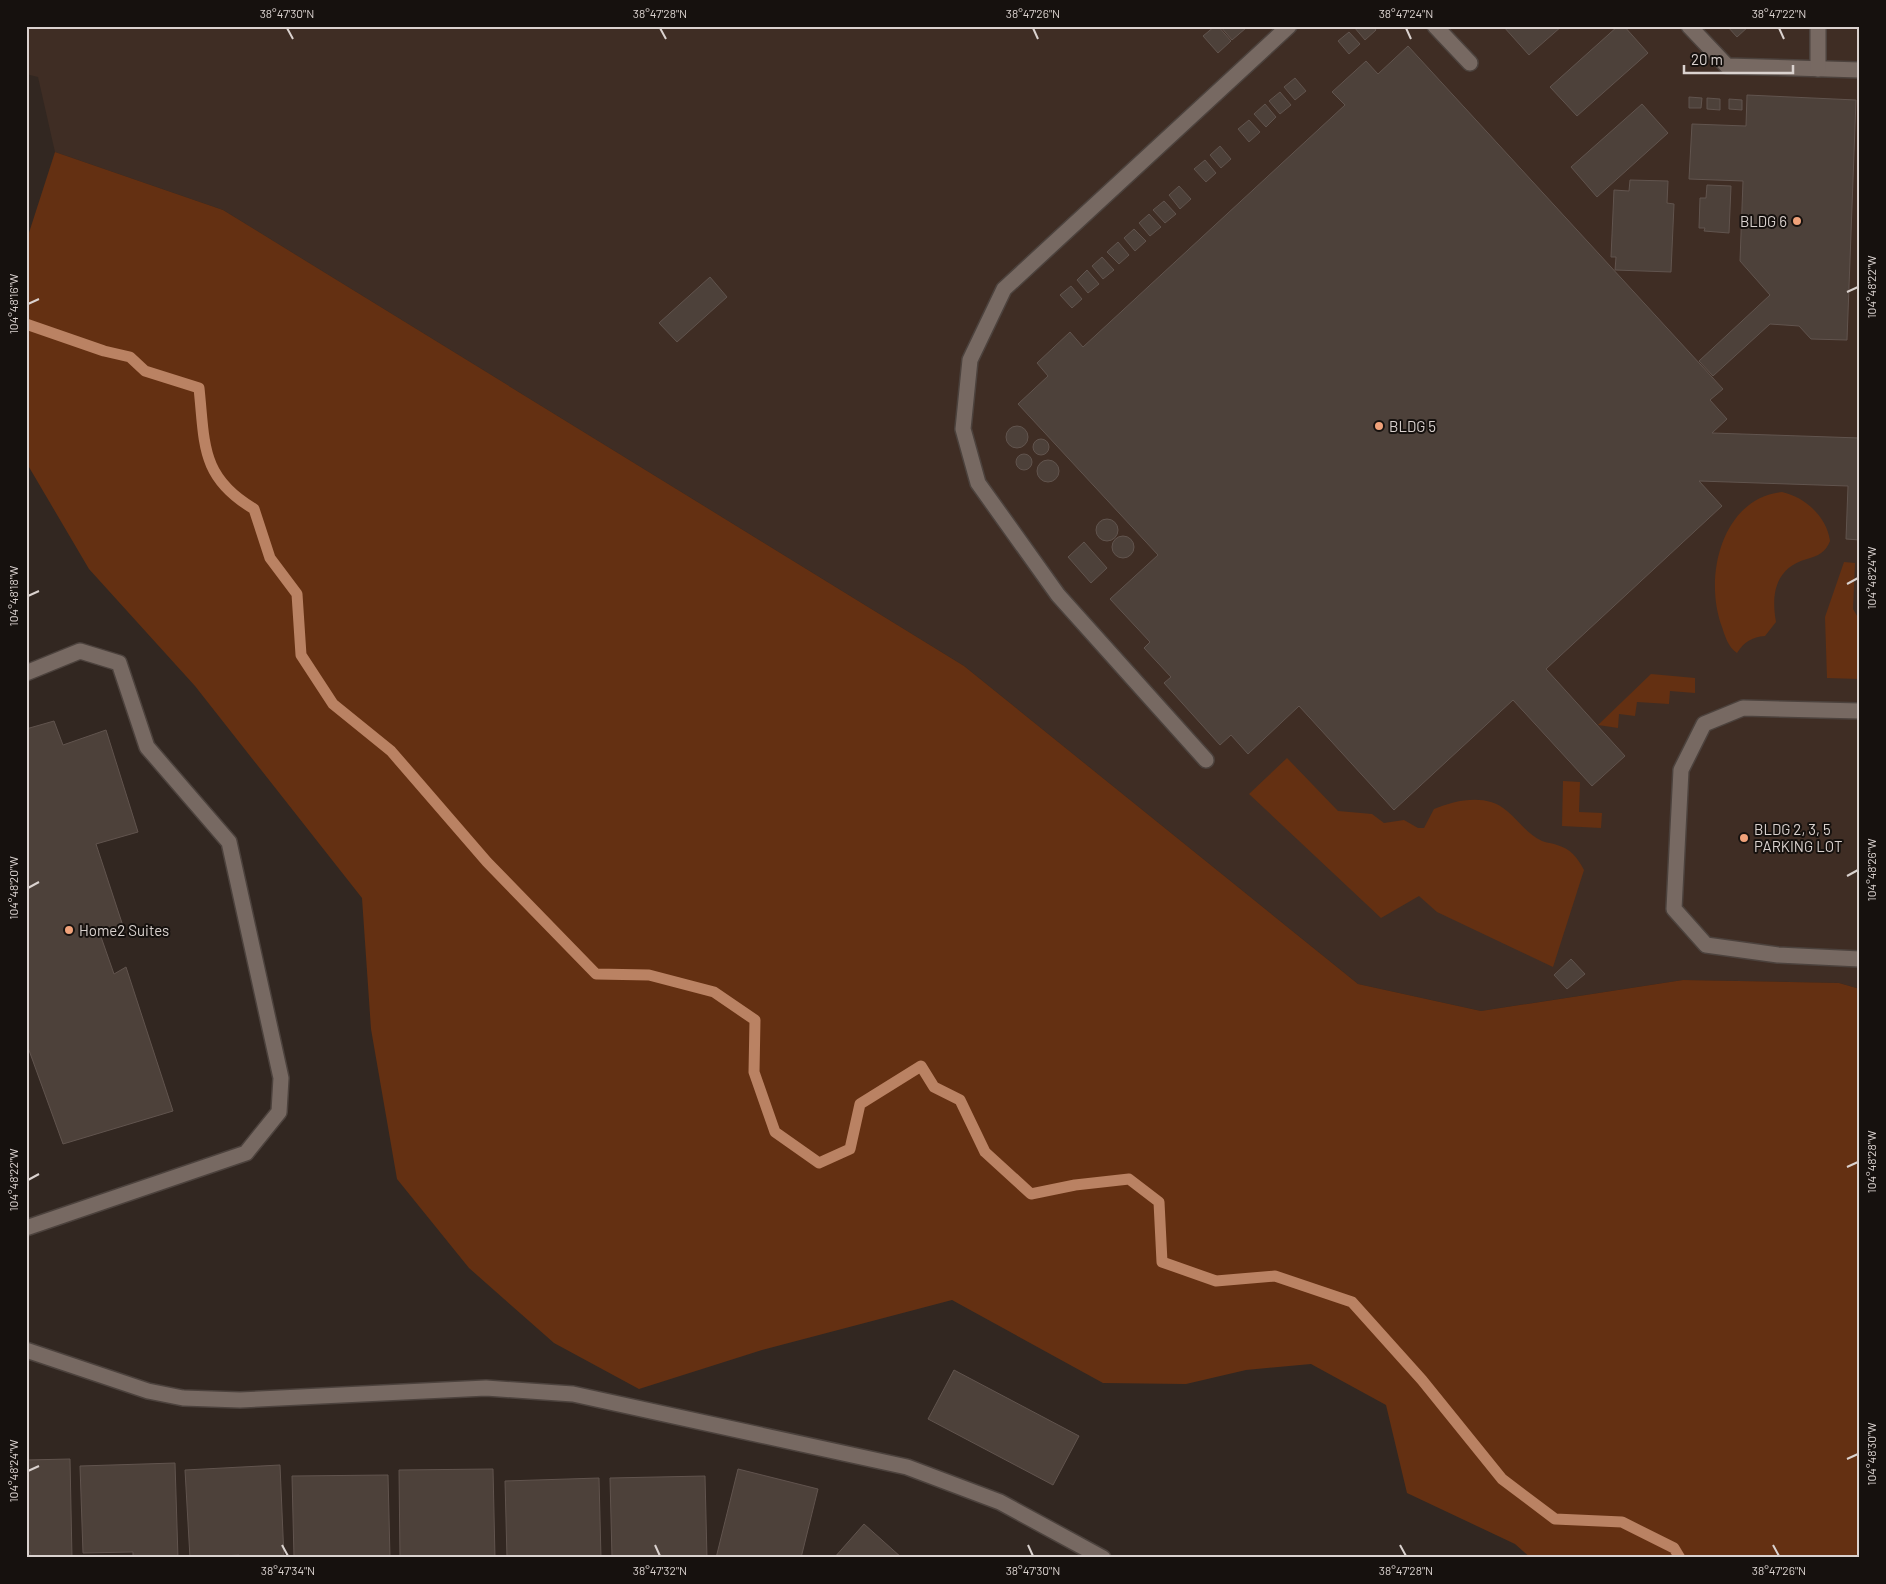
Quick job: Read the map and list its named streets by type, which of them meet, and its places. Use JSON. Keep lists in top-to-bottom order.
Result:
{
  "places": [
    "BLDG 6",
    "BLDG 5",
    "BLDG 2, 3, 5 PARKING LOT",
    "Home2 Suites"
  ],
  "scale_bar": "20 m",
  "coordinates": [
    "38°47'30\"N",
    "38°47'28\"N",
    "38°47'26\"N",
    "38°47'24\"N",
    "38°47'22\"N",
    "104°48'22\"W",
    "104°48'16\"W",
    "104°48'24\"W",
    "104°48'18\"W",
    "104°48'26\"W",
    "104°48'20\"W",
    "104°48'28\"W",
    "104°48'30\"W",
    "38°47'34\"N",
    "38°47'32\"N"
  ]
}
